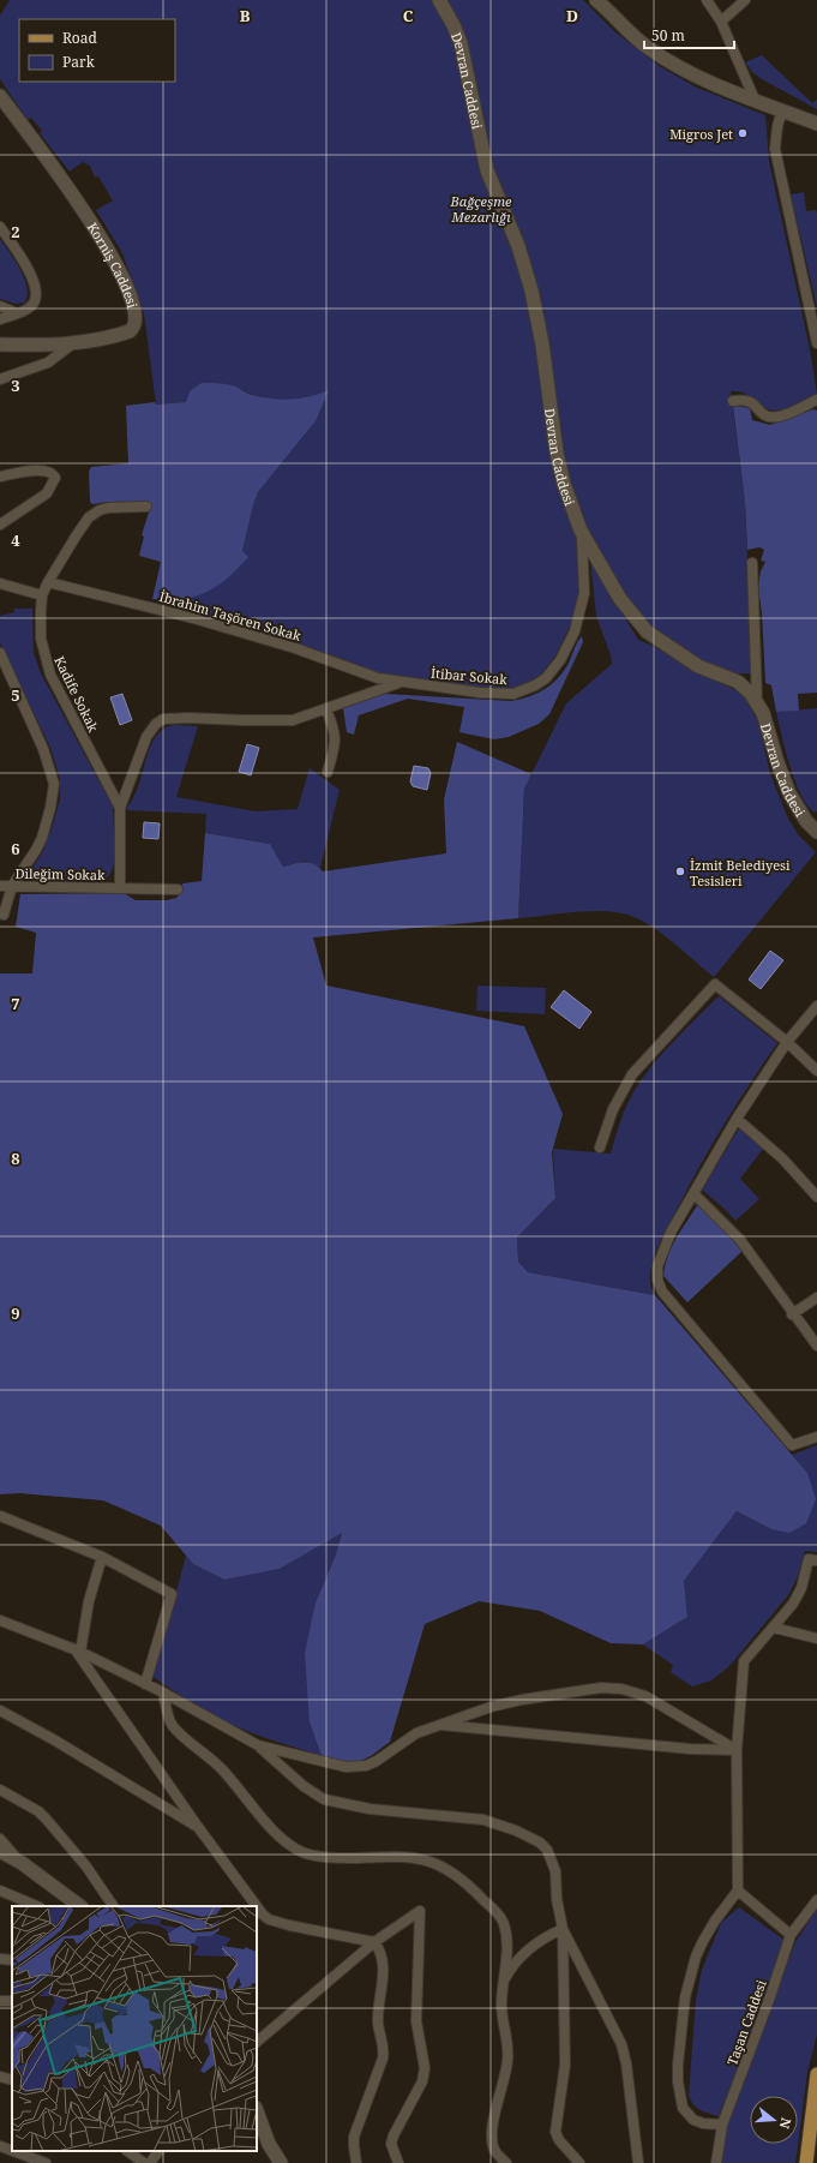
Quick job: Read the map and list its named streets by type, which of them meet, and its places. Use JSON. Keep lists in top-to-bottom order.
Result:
{
  "streets": {
    "main road": ["Devran Caddesi", "Korniş Caddesi"],
    "street": [
      "İbrahim Taşören Sokak",
      "İtibar Sokak",
      "Kadife Sokak",
      "Dileğim Sokak",
      "Taşan Caddesi"
    ]
  },
  "crossings": [
    ["Devran Caddesi", "İtibar Sokak"],
    ["İbrahim Taşören Sokak", "İtibar Sokak"],
    ["İbrahim Taşören Sokak", "Kadife Sokak"],
    ["Kadife Sokak", "Dileğim Sokak"]
  ],
  "parks": ["Bağçeşme Mezarlığı"],
  "places": ["Migros Jet", "İzmit Belediyesi Tesisleri"],
  "legend": ["Road", "Park"],
  "scale_bar": "50 m",
  "north": "right",
  "grid": {
    "columns": ["B", "C", "D"],
    "rows": [
      "2",
      "3",
      "4",
      "5",
      "6",
      "7",
      "8",
      "9"
    ]
  }
}
